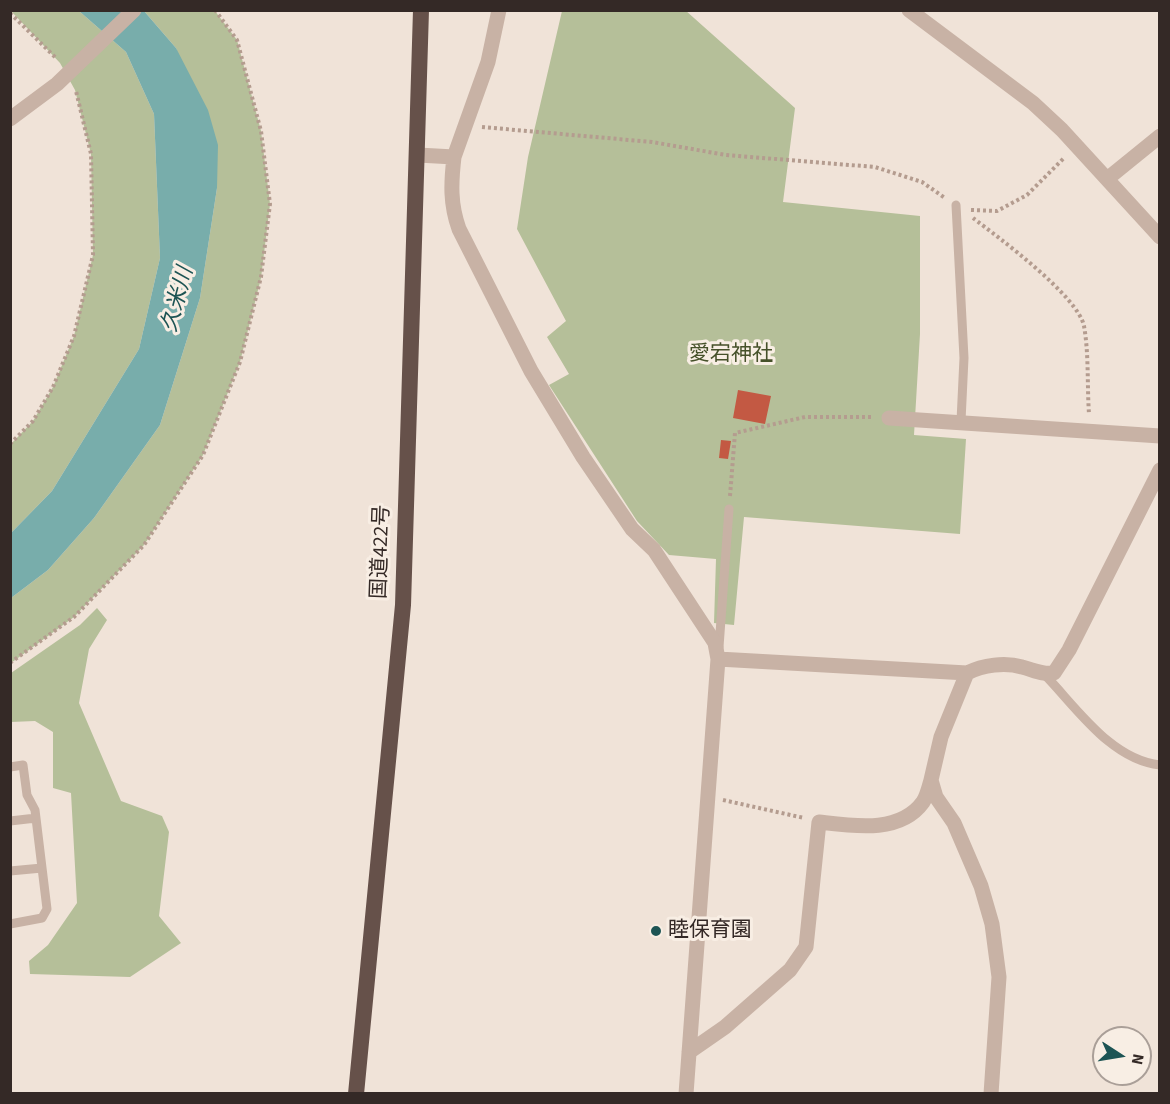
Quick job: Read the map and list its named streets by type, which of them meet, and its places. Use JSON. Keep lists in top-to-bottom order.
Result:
{
  "streets": {
    "highway": ["国道422号"]
  },
  "water": ["久米川"],
  "parks": ["愛宕神社"],
  "places": ["睦保育園"],
  "north": "right"
}
